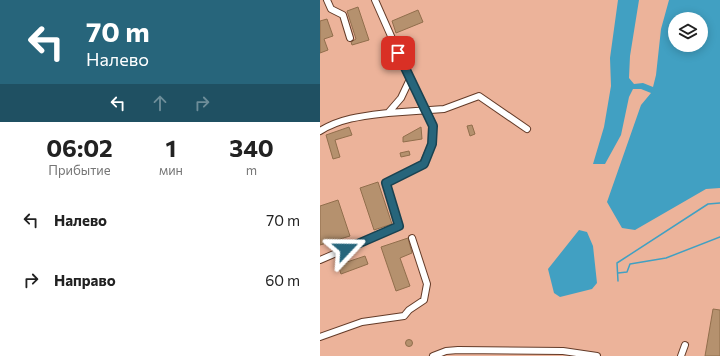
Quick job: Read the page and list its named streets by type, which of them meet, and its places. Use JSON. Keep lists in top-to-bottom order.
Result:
{
  "page": {
    "turn": ["70 m", "Налево"],
    "eta": [
      "06:02",
      "Прибытие",
      "1",
      "мин",
      "340",
      "m"
    ],
    "list": [
      {
        "name": "Налево",
        "value": "70 m"
      },
      {
        "name": "Направо",
        "value": "60 m"
      }
    ]
  }
}
